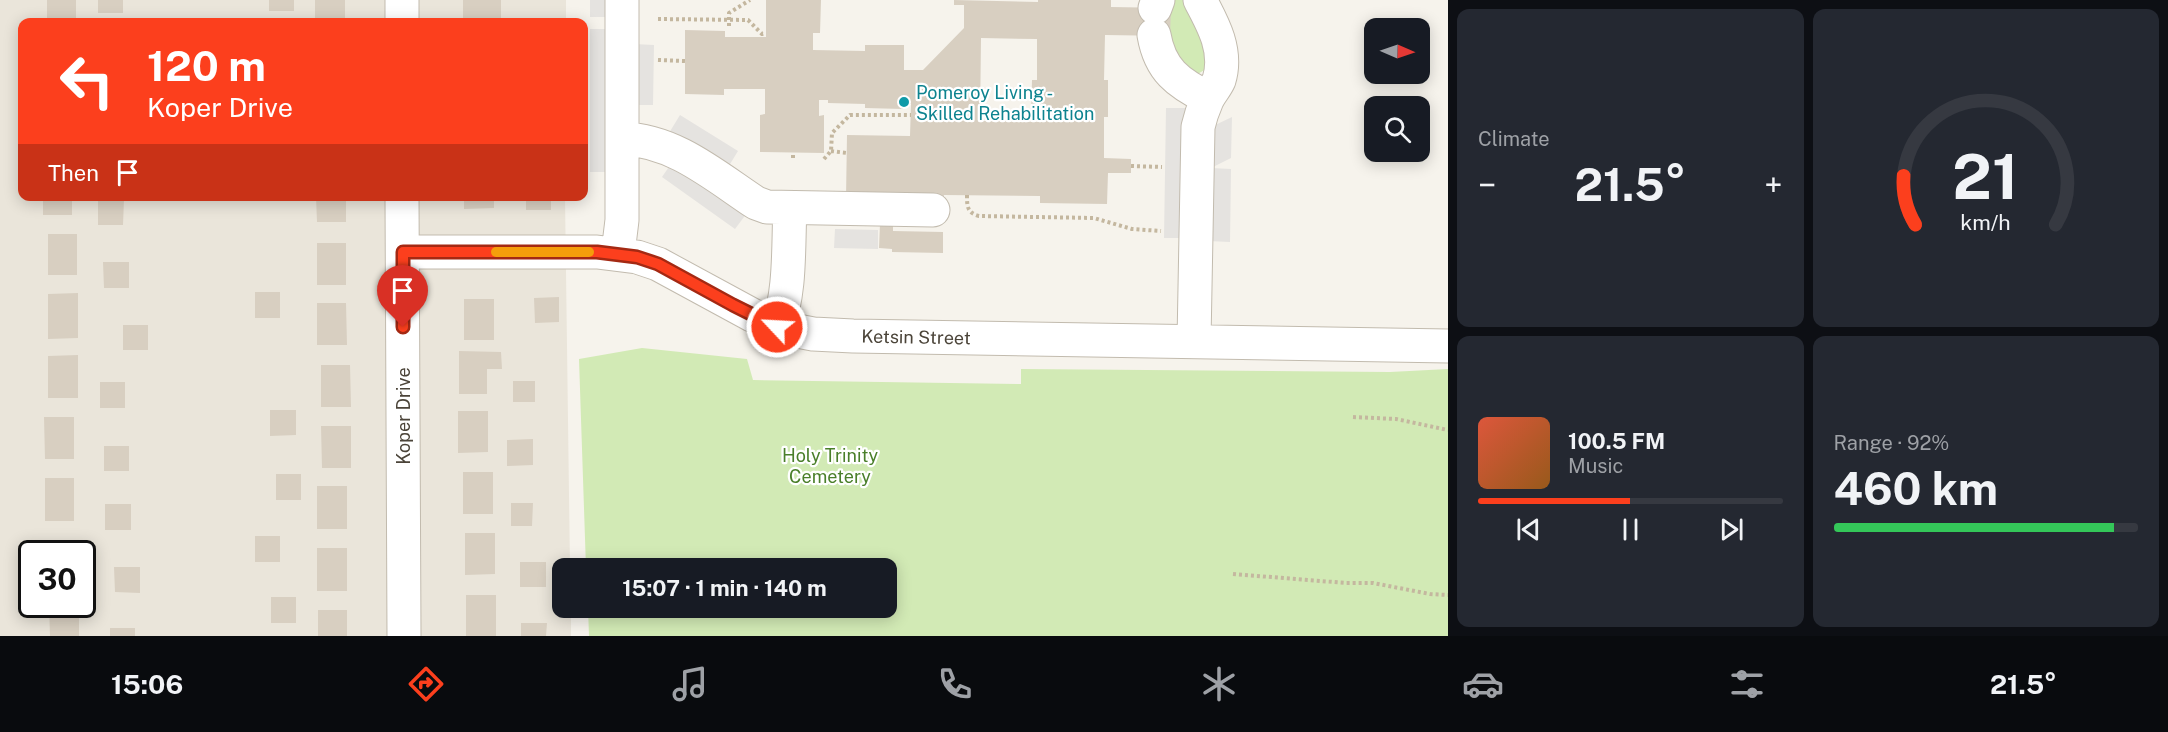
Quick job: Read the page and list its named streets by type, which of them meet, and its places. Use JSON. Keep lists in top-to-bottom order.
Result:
{
  "streets": {
    "street": ["Ketsin Street", "Koper Drive"]
  },
  "crossings": [
    ["Ketsin Street", "Koper Drive"]
  ],
  "parks": ["Holy Trinity Cemetery"],
  "places": ["Pomeroy Living - Skilled Rehabilitation"],
  "north": "right",
  "page": {
    "tile": [
      "Climate",
      ["Range · 92%", "460 km"]
    ],
    "turn": ["120 m", "Koper Drive"],
    "then": "Then",
    "heat": ["−", "21.5°", "+"],
    "song": ["100.5 FM", "Music"],
    "limit": "30",
    "trip": "15:07 · 1 min · 140 m",
    "tabs": ["15:06", "21.5°"],
    "gauge": ["21", "km/h"]
  }
}
